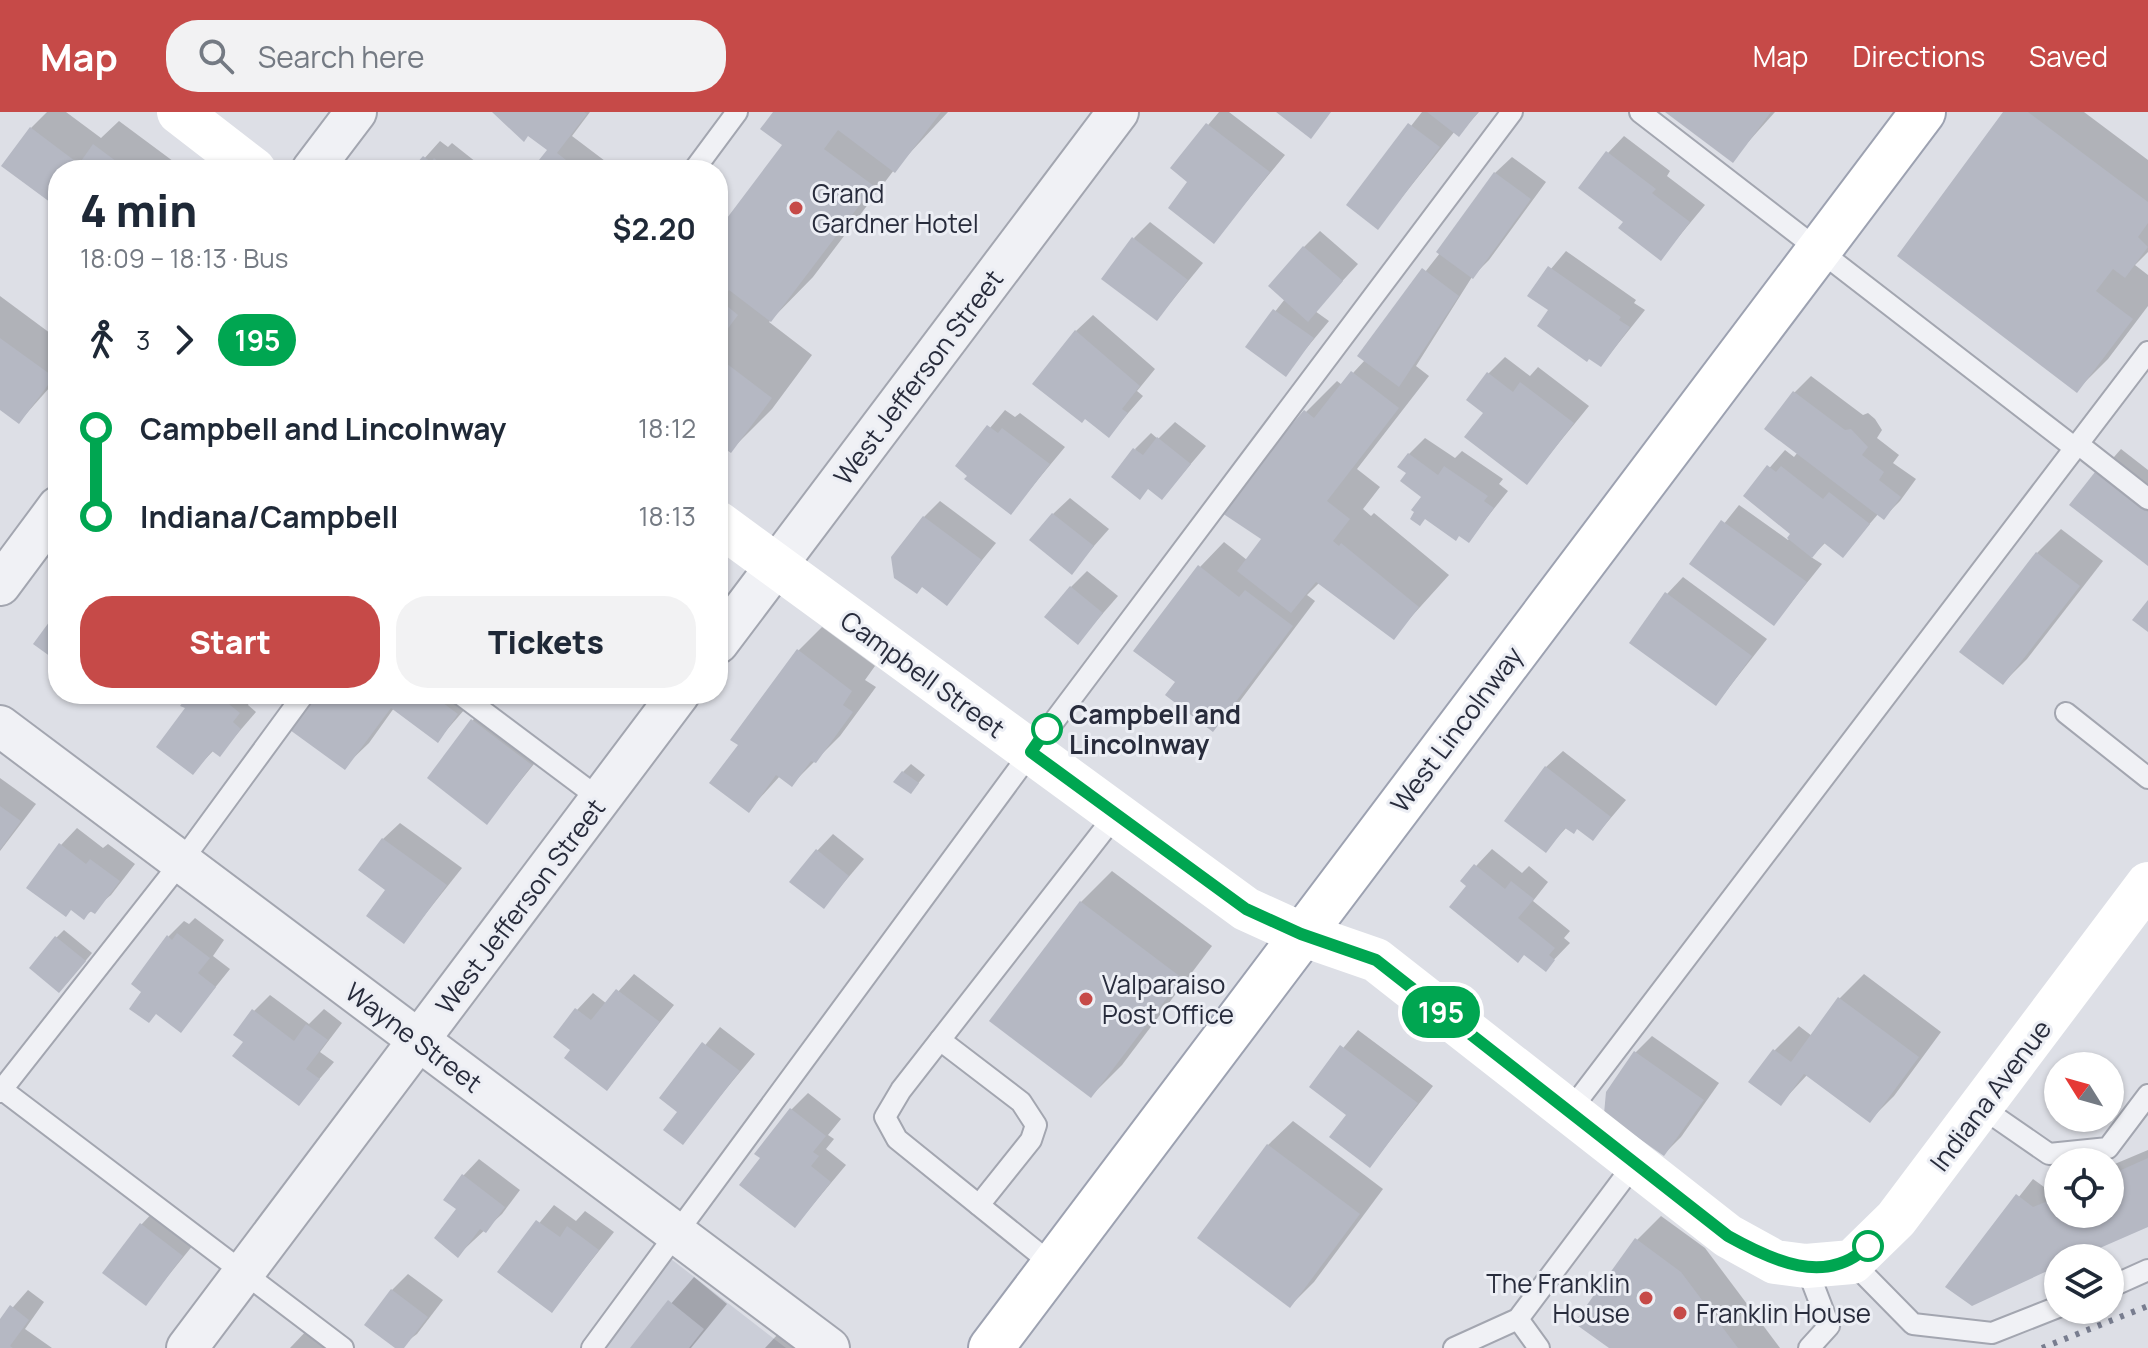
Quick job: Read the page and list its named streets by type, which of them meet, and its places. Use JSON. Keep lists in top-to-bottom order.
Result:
{
  "streets": {
    "main road": ["Campbell Street", "West Lincolnway", "Indiana Avenue"],
    "street": ["West Jefferson Street", "Wayne Street"]
  },
  "crossings": [
    ["West Jefferson Street", "Campbell Street"],
    ["West Jefferson Street", "Wayne Street"],
    ["Campbell Street", "West Lincolnway"]
  ],
  "places": [
    "Grand Gardner Hotel",
    "Campbell and Lincolnway",
    "Valparaiso Post Office",
    "The Franklin House",
    "Franklin House"
  ],
  "lines": ["bus line 195"],
  "north": "top left",
  "page": {
    "header": "Map",
    "search": "Search here",
    "nav": ["Map", "Directions", "Saved"],
    "on_map": "195",
    "heading": ["4 min", "18:09 – 18:13 · Bus", "$2.20"],
    "legs": ["3", "195"],
    "list": [
      {
        "name": "Campbell and Lincolnway",
        "value": "18:12"
      },
      {
        "name": "Indiana/Campbell",
        "value": "18:13"
      }
    ],
    "buttons": ["Start", "Tickets"]
  }
}
